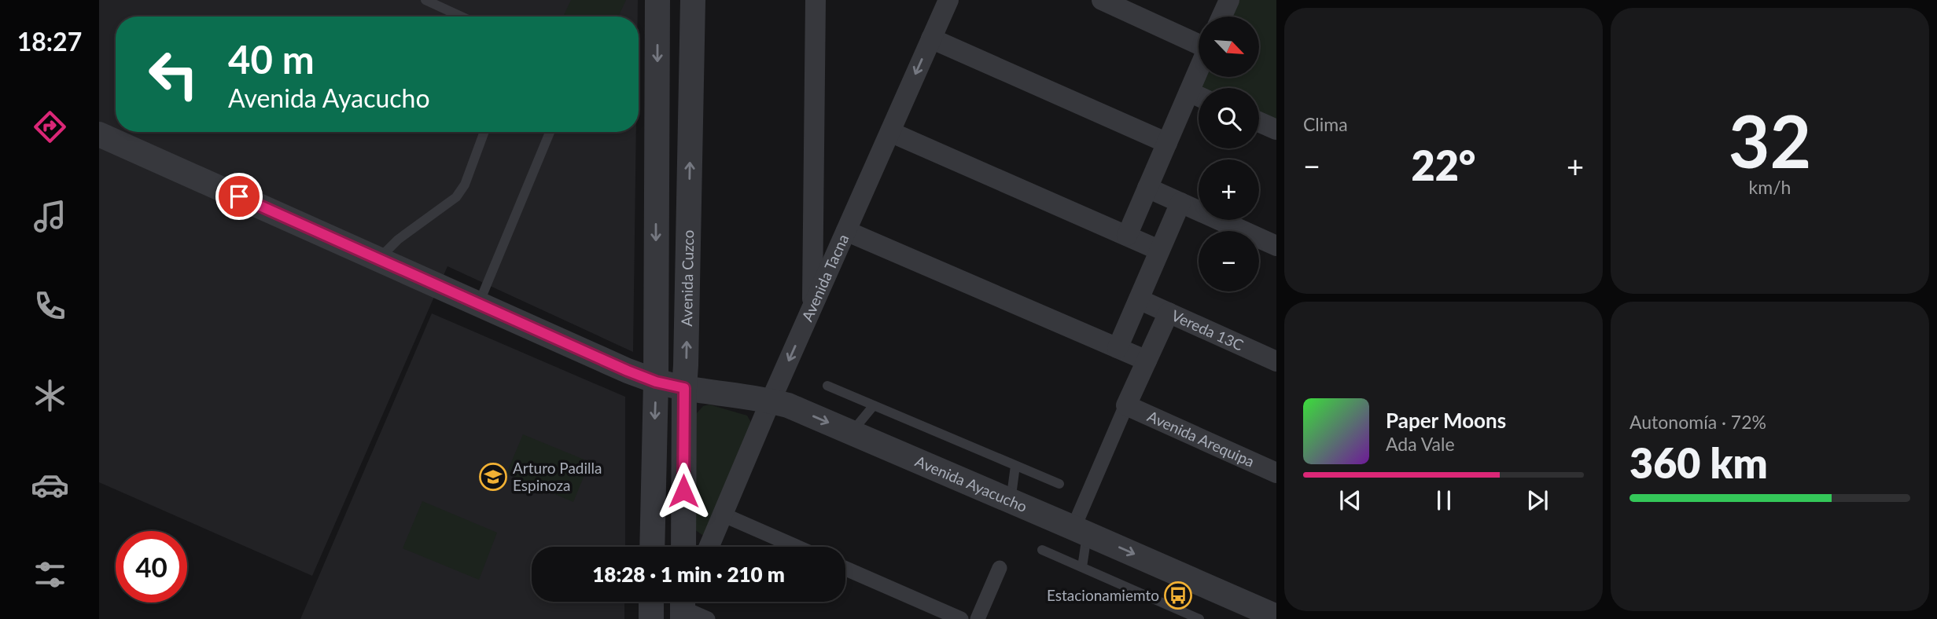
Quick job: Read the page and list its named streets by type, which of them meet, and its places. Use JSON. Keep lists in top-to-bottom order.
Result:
{
  "streets": {
    "street": [
      "Avenida Cuzco",
      "Avenida Tacna",
      "Vereda 13C",
      "Avenida Arequipa",
      "Avenida Ayacucho"
    ]
  },
  "crossings": [
    ["Avenida Cuzco", "Avenida Ayacucho"],
    ["Avenida Tacna", "Avenida Ayacucho"]
  ],
  "places": {
    "school or university": ["Arturo Padilla Espinoza"],
    "bus stop": ["Estacionamiemto"]
  },
  "north": "bottom right",
  "page": {
    "tabs": "18:27",
    "tile": [
      "Clima",
      ["32", "km/h"],
      ["Autonomía · 72%", "360 km"]
    ],
    "map_buttons": ["+", "−"],
    "turn": ["40 m", "Avenida Ayacucho"],
    "heat": ["−", "22°", "+"],
    "song": ["Paper Moons", "Ada Vale"],
    "limit": "40",
    "trip": "18:28 · 1 min · 210 m"
  }
}
